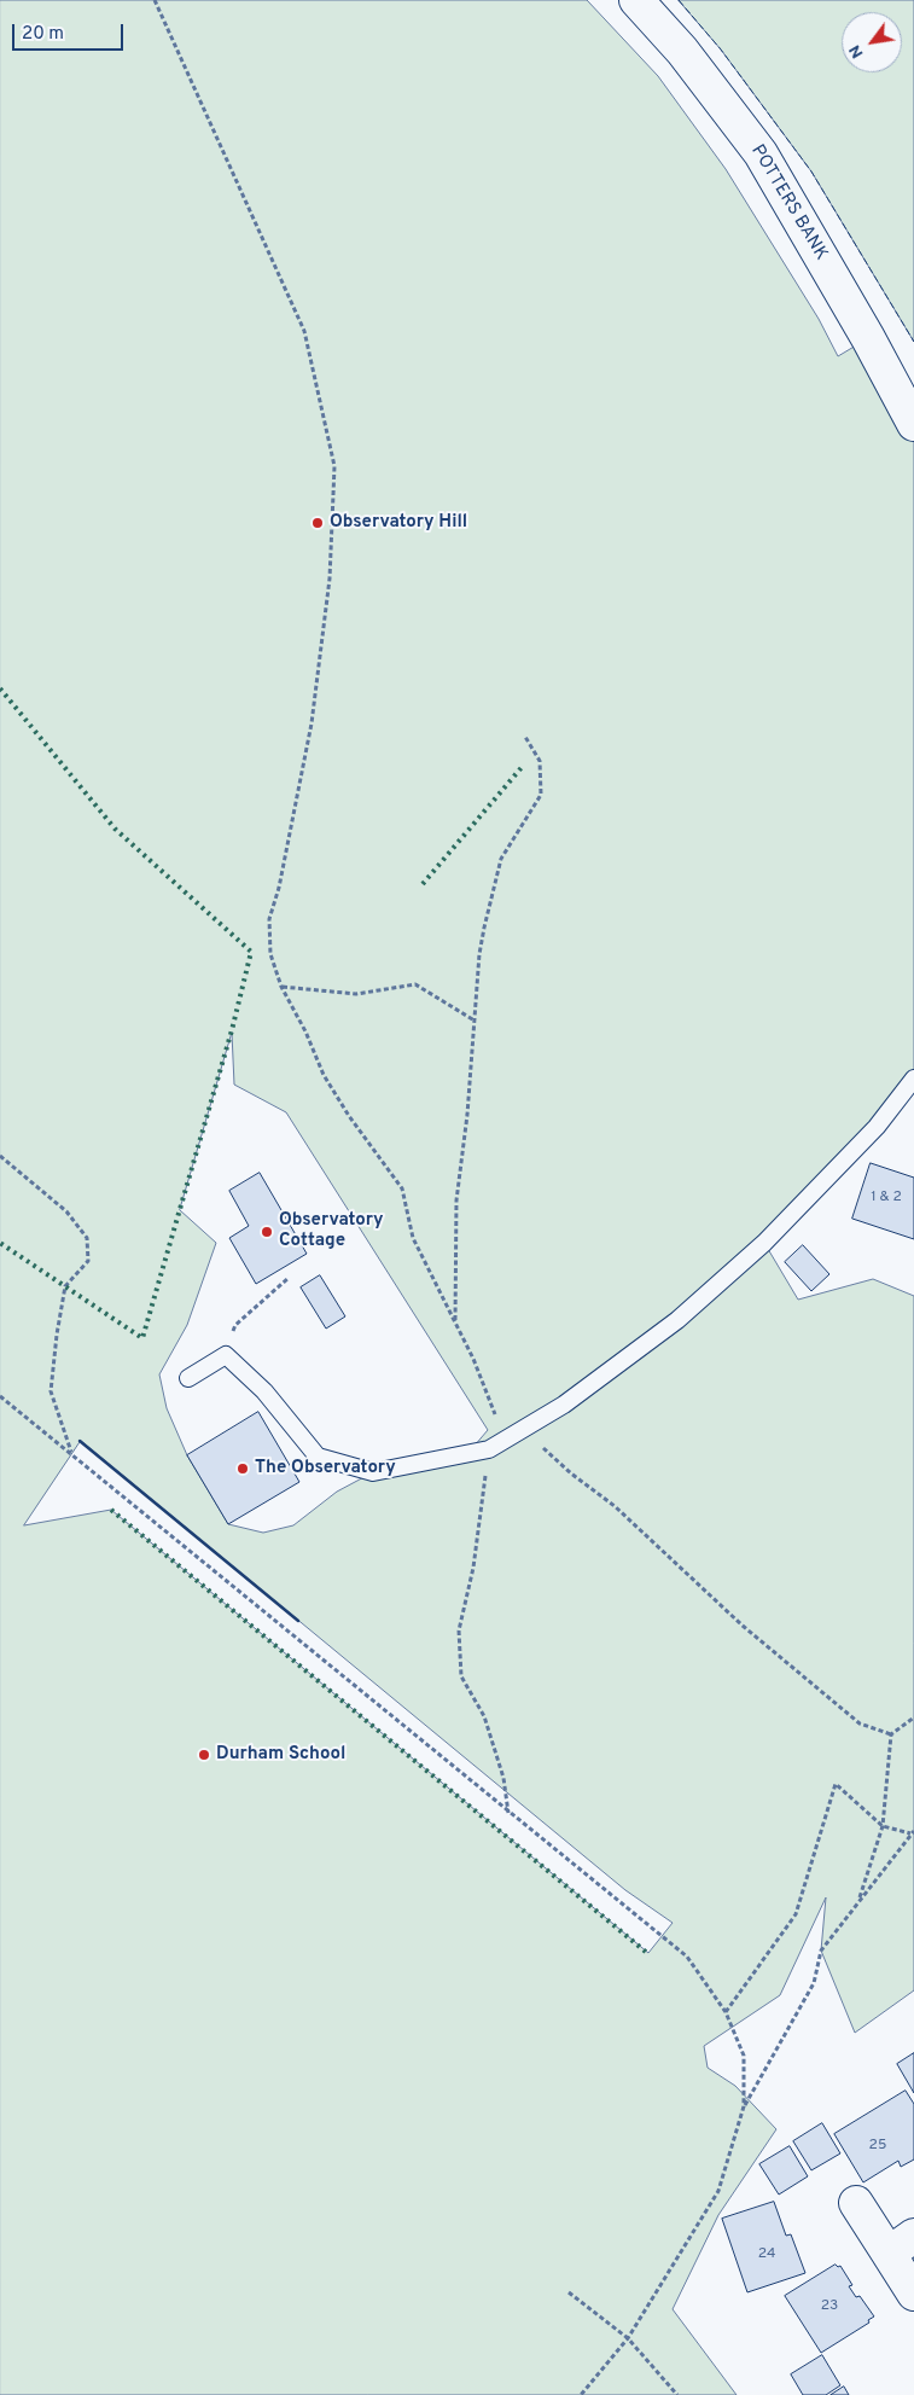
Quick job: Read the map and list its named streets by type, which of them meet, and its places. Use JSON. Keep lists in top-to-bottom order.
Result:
{
  "streets": {
    "street": ["POTTERS BANK"]
  },
  "places": [
    "Observatory Hill",
    "Observatory Cottage",
    "The Observatory",
    "Durham School"
  ],
  "house_numbers": [
    "1 & 2",
    "25",
    "24",
    "23"
  ],
  "scale_bar": "20 m",
  "north": "bottom left"
}
